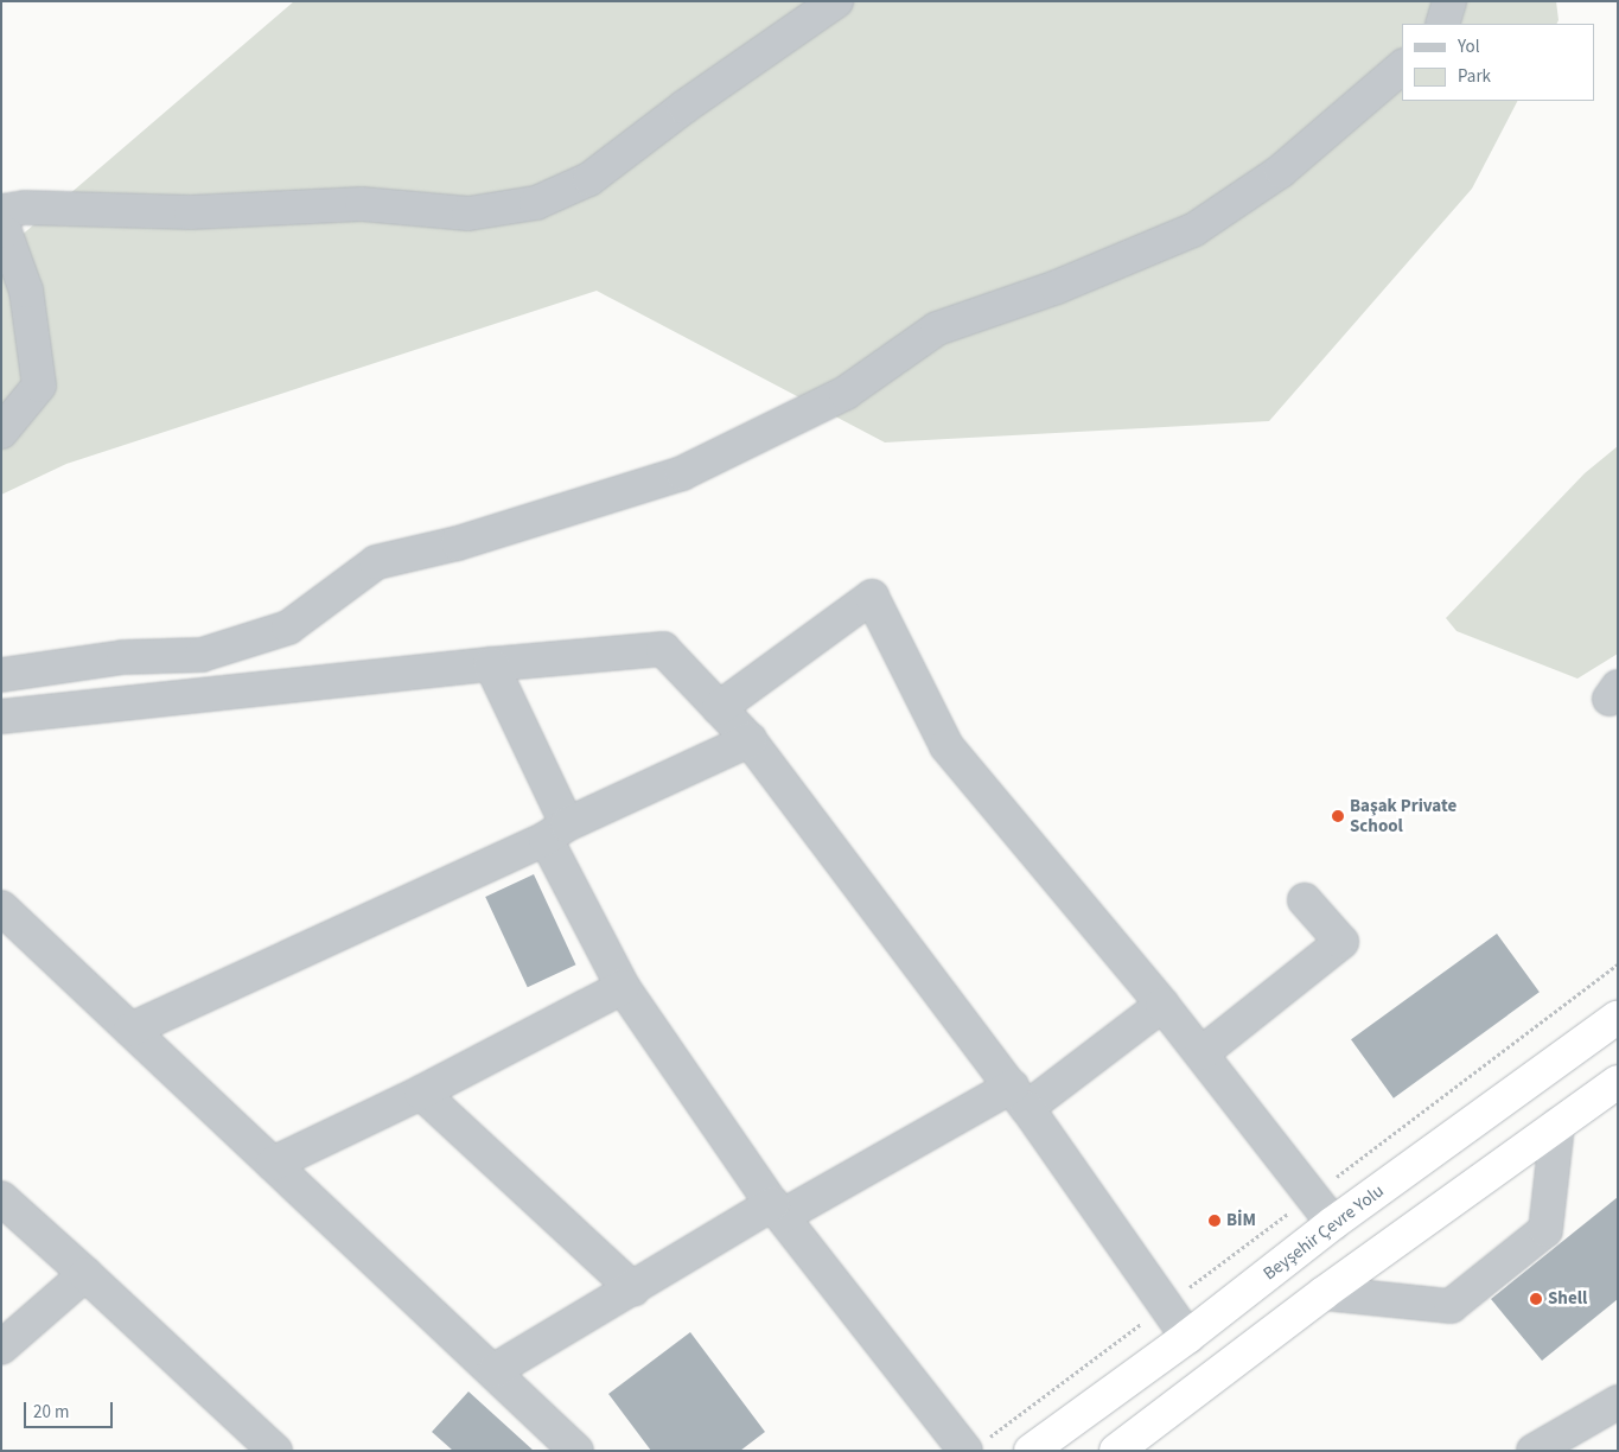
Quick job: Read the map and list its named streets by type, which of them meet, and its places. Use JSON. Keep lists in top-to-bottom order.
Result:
{
  "streets": {
    "highway": ["Beyşehir Çevre Yolu"]
  },
  "places": ["Başak Private School", "BİM", "Shell"],
  "legend": ["Yol", "Park"],
  "scale_bar": "20 m"
}
